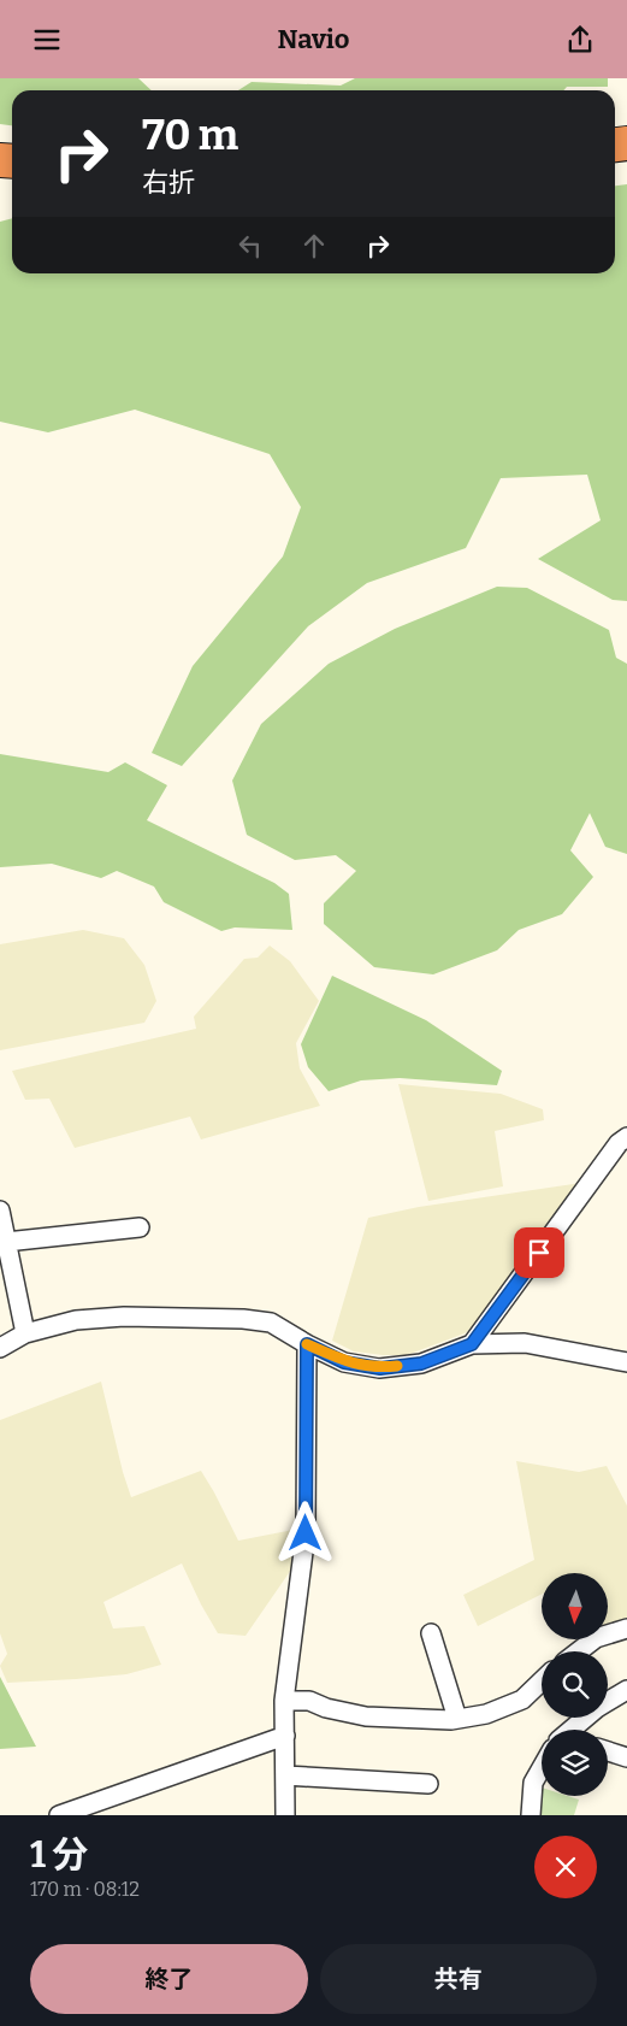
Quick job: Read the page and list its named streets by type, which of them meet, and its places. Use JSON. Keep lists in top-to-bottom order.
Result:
{
  "north": "bottom",
  "page": {
    "header": "Navio",
    "turn": ["70 m", "右折"],
    "heading": ["1 分", "170 m · 08:12"],
    "buttons": ["終了", "共有"]
  }
}
